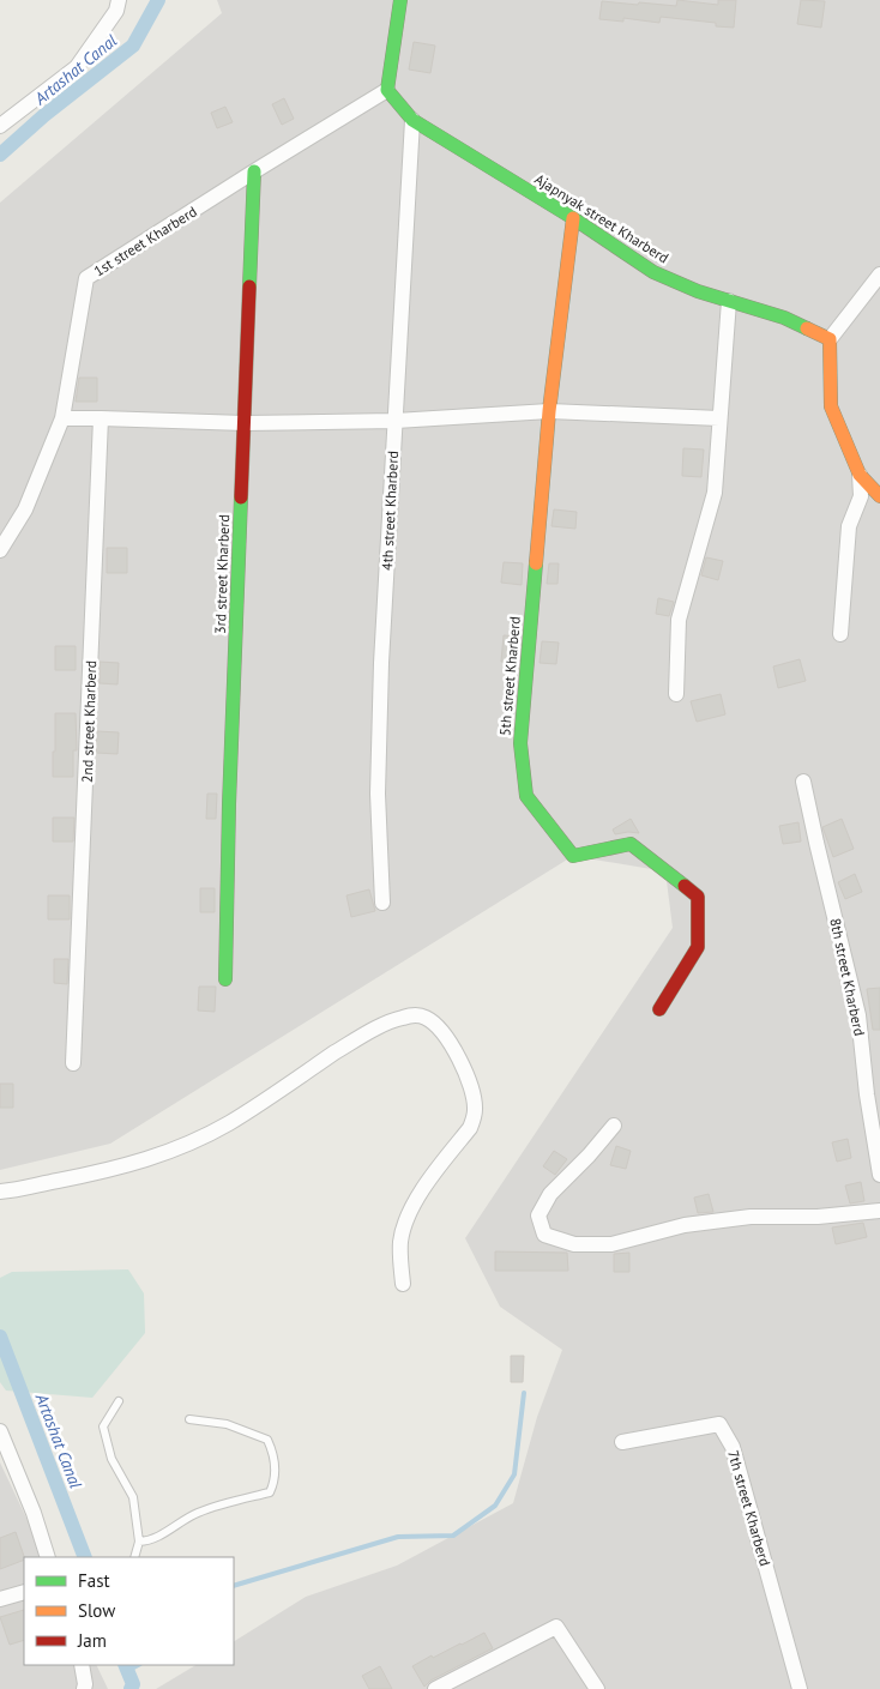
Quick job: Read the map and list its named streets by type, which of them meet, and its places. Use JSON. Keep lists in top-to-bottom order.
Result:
{
  "streets": {
    "street": [
      "Ajapnyak street Kharberd",
      "1st street Kharberd",
      "4th street Kharberd",
      "3rd street Kharberd",
      "5th street Kharberd",
      "2nd street Kharberd",
      "8th street Kharberd",
      "7th street Kharberd"
    ]
  },
  "crossings": [
    ["Ajapnyak street Kharberd", "1st street Kharberd"],
    ["Ajapnyak street Kharberd", "4th street Kharberd"],
    ["Ajapnyak street Kharberd", "5th street Kharberd"],
    ["1st street Kharberd", "3rd street Kharberd"]
  ],
  "water": ["Artashat Canal"],
  "legend": ["Fast", "Slow", "Jam"]
}
